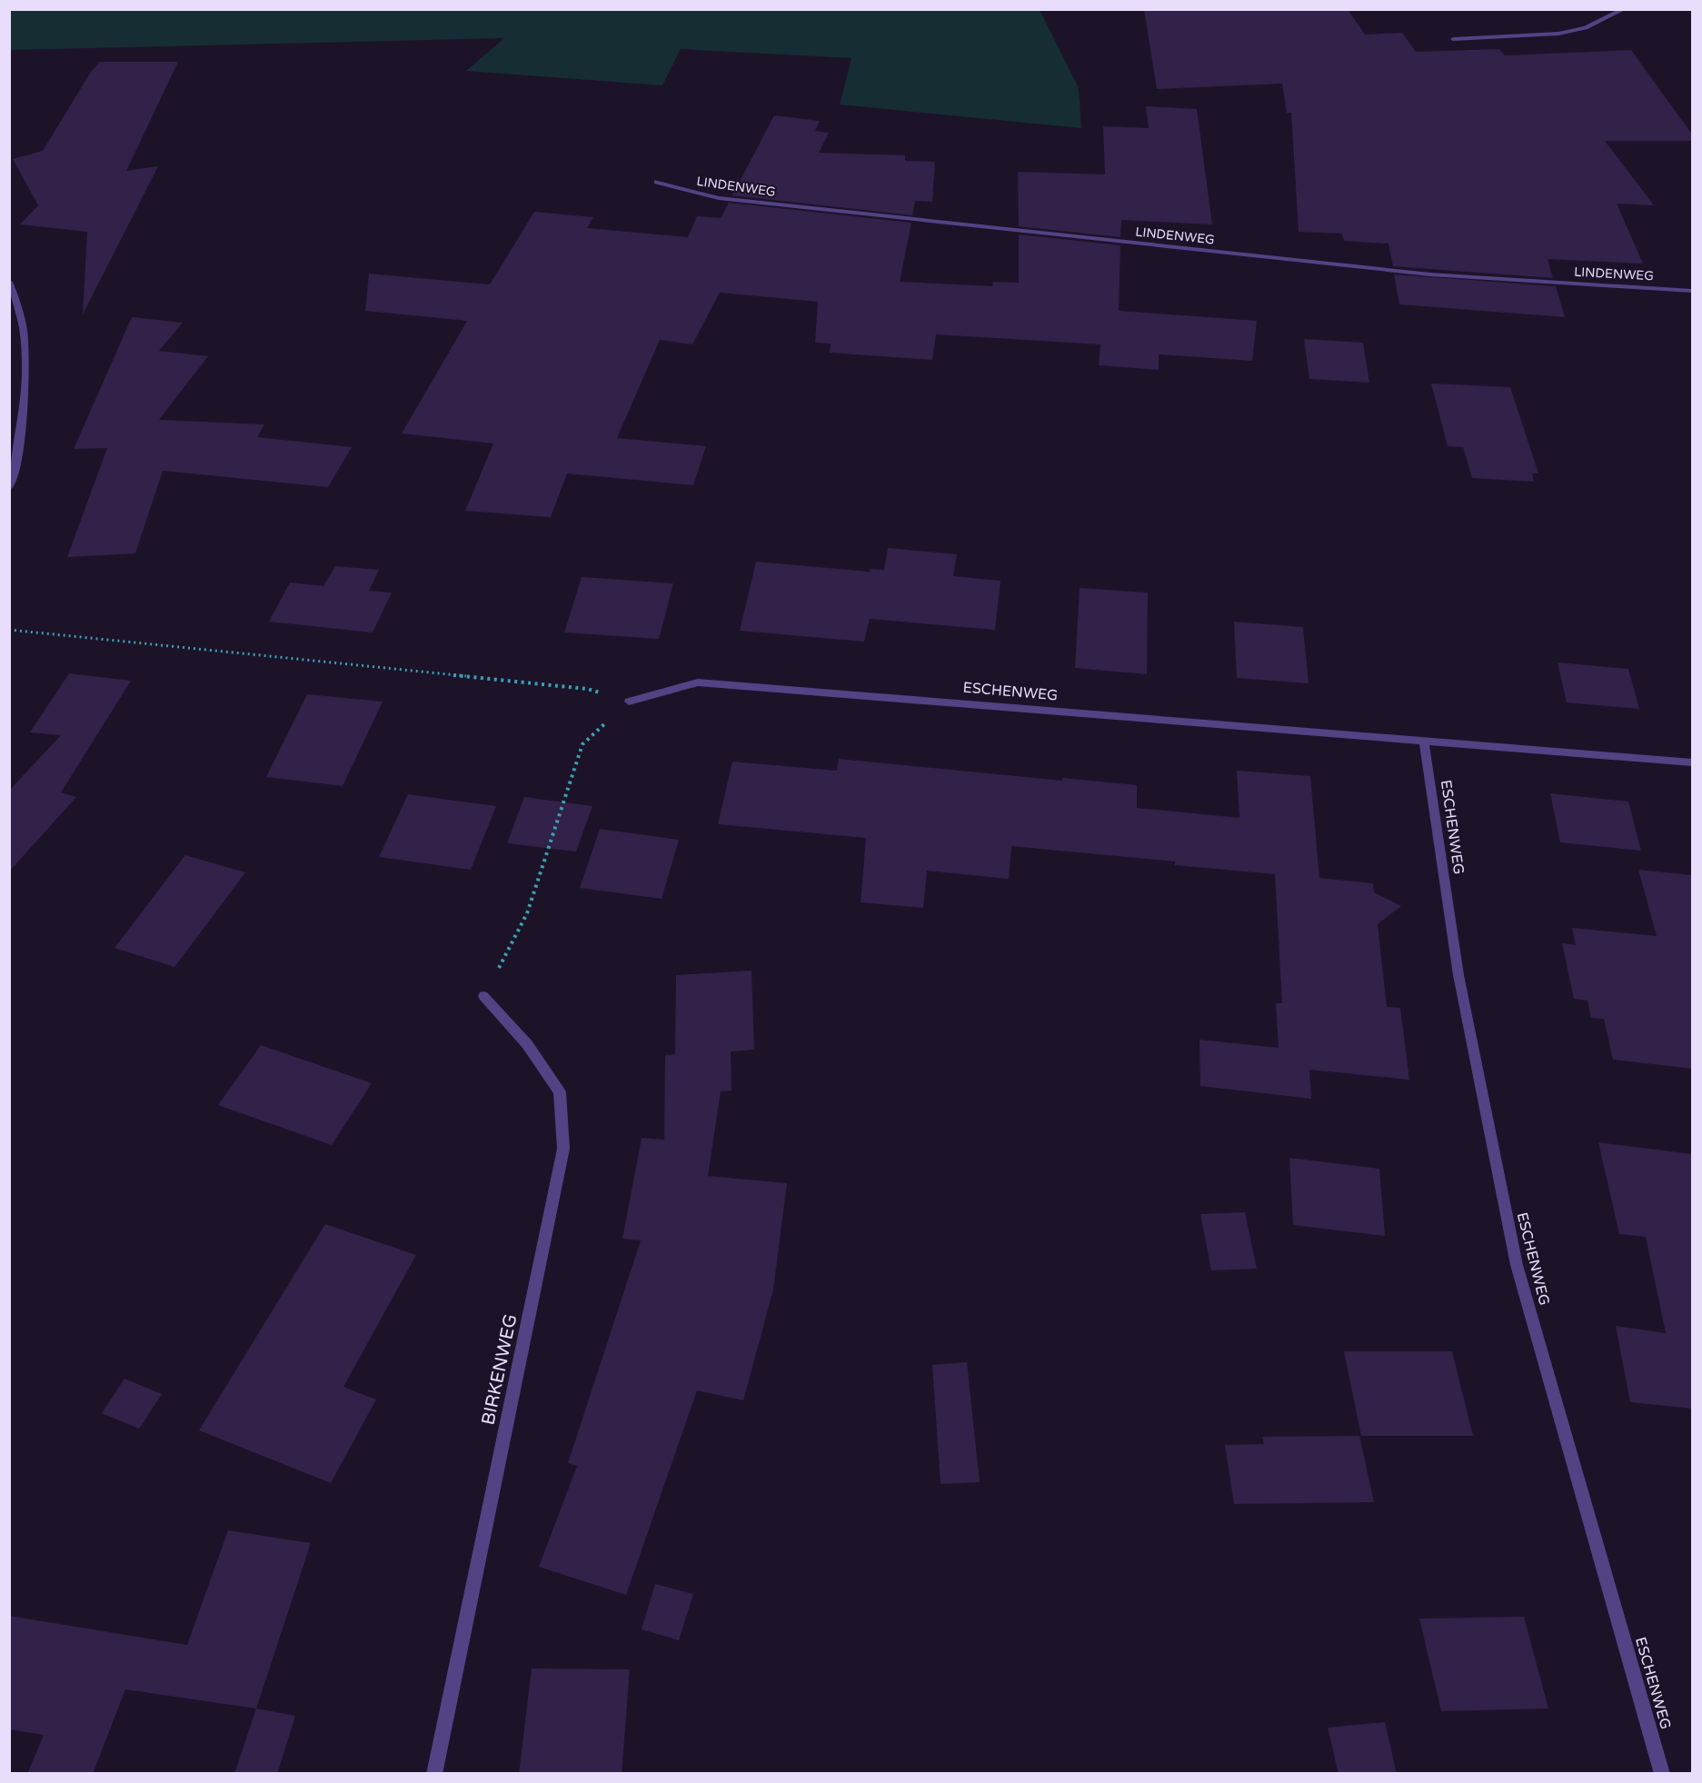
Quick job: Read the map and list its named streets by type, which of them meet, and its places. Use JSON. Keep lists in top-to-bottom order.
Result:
{
  "streets": {
    "street": ["LINDENWEG", "ESCHENWEG", "BIRKENWEG"]
  }
}
